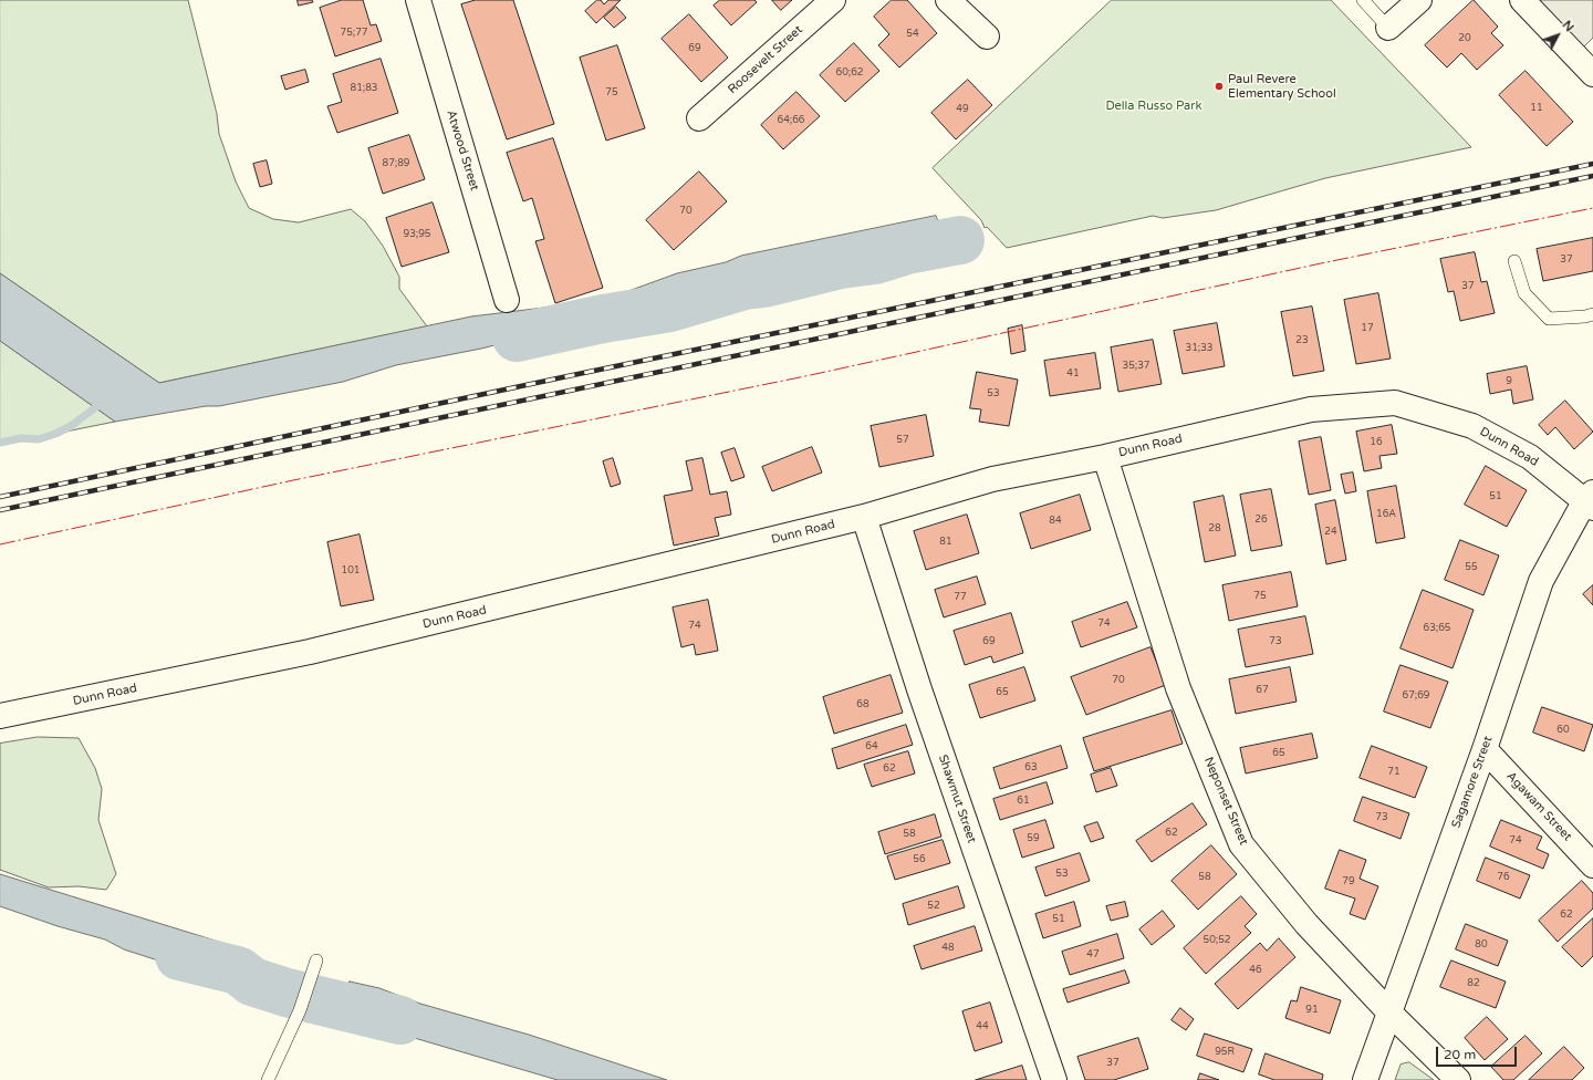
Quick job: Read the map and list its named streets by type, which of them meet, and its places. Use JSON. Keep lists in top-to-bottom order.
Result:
{
  "streets": {
    "street": [
      "Roosevelt Street",
      "Atwood Street",
      "Dunn Road",
      "Sagamore Street",
      "Shawmut Street",
      "Neponset Street",
      "Agawam Street"
    ]
  },
  "crossings": [
    ["Dunn Road", "Sagamore Street"],
    ["Dunn Road", "Shawmut Street"],
    ["Dunn Road", "Neponset Street"],
    ["Sagamore Street", "Neponset Street"],
    ["Sagamore Street", "Agawam Street"]
  ],
  "parks": ["Della Russo Park"],
  "places": ["Paul Revere Elementary School"],
  "house_numbers": [
    "75;77",
    "54",
    "20",
    "69",
    "60;62",
    "81;83",
    "75",
    "11",
    "49",
    "64;66",
    "87;89",
    "70",
    "93;95",
    "37",
    "37",
    "17",
    "23",
    "31;33",
    "35;37",
    "41",
    "9",
    "53",
    "57",
    "16",
    "51",
    "16A",
    "26",
    "84",
    "28",
    "24",
    "81",
    "55",
    "101",
    "75",
    "77",
    "74",
    "74",
    "63;65",
    "69",
    "73",
    "70",
    "67",
    "65",
    "67;69",
    "68",
    "60",
    "64",
    "65",
    "63",
    "62",
    "71",
    "61",
    "73",
    "62",
    "58",
    "59",
    "74",
    "56",
    "53",
    "58",
    "76",
    "79",
    "52",
    "62",
    "51",
    "50;52",
    "80",
    "48",
    "47",
    "46",
    "82",
    "91",
    "44",
    "95R",
    "37"
  ],
  "scale_bar": "20 m",
  "north": "top right"
}
